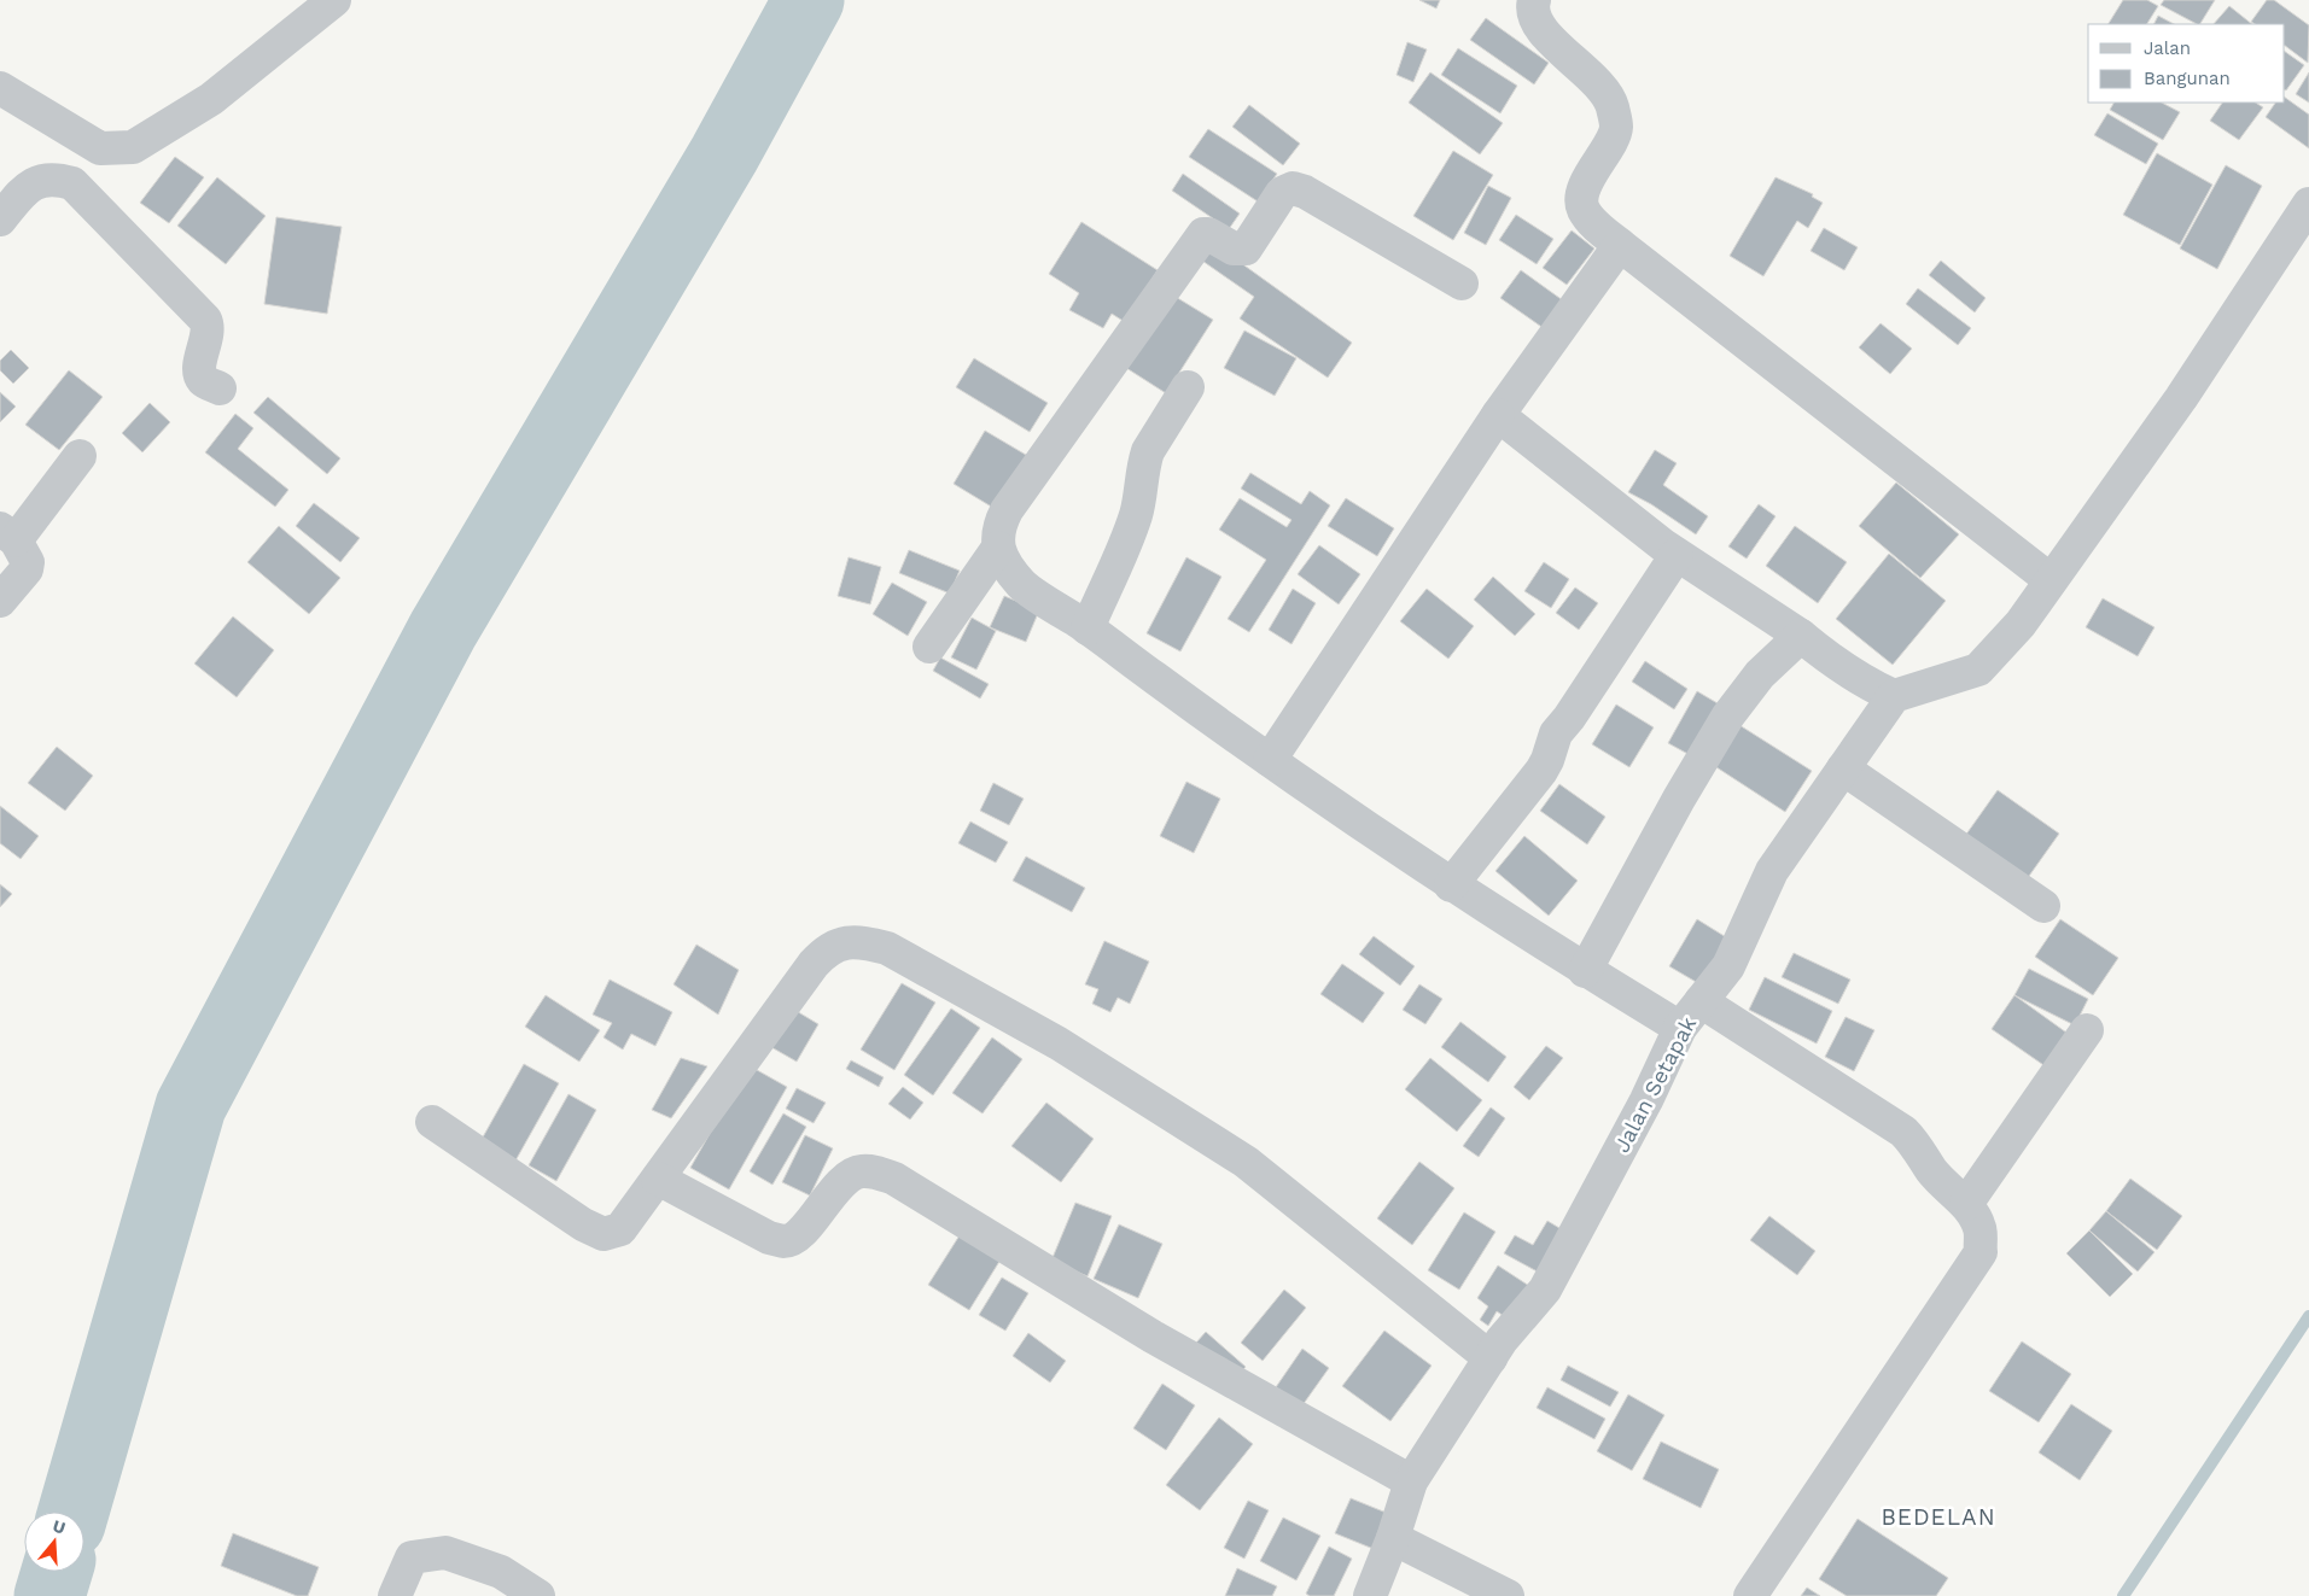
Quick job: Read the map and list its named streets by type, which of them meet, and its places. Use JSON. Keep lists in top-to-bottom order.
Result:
{
  "streets": {
    "street": ["Jalan Setapak"]
  },
  "districts": ["BEDELAN"],
  "legend": ["Jalan", "Bangunan"],
  "north": "top"
}
